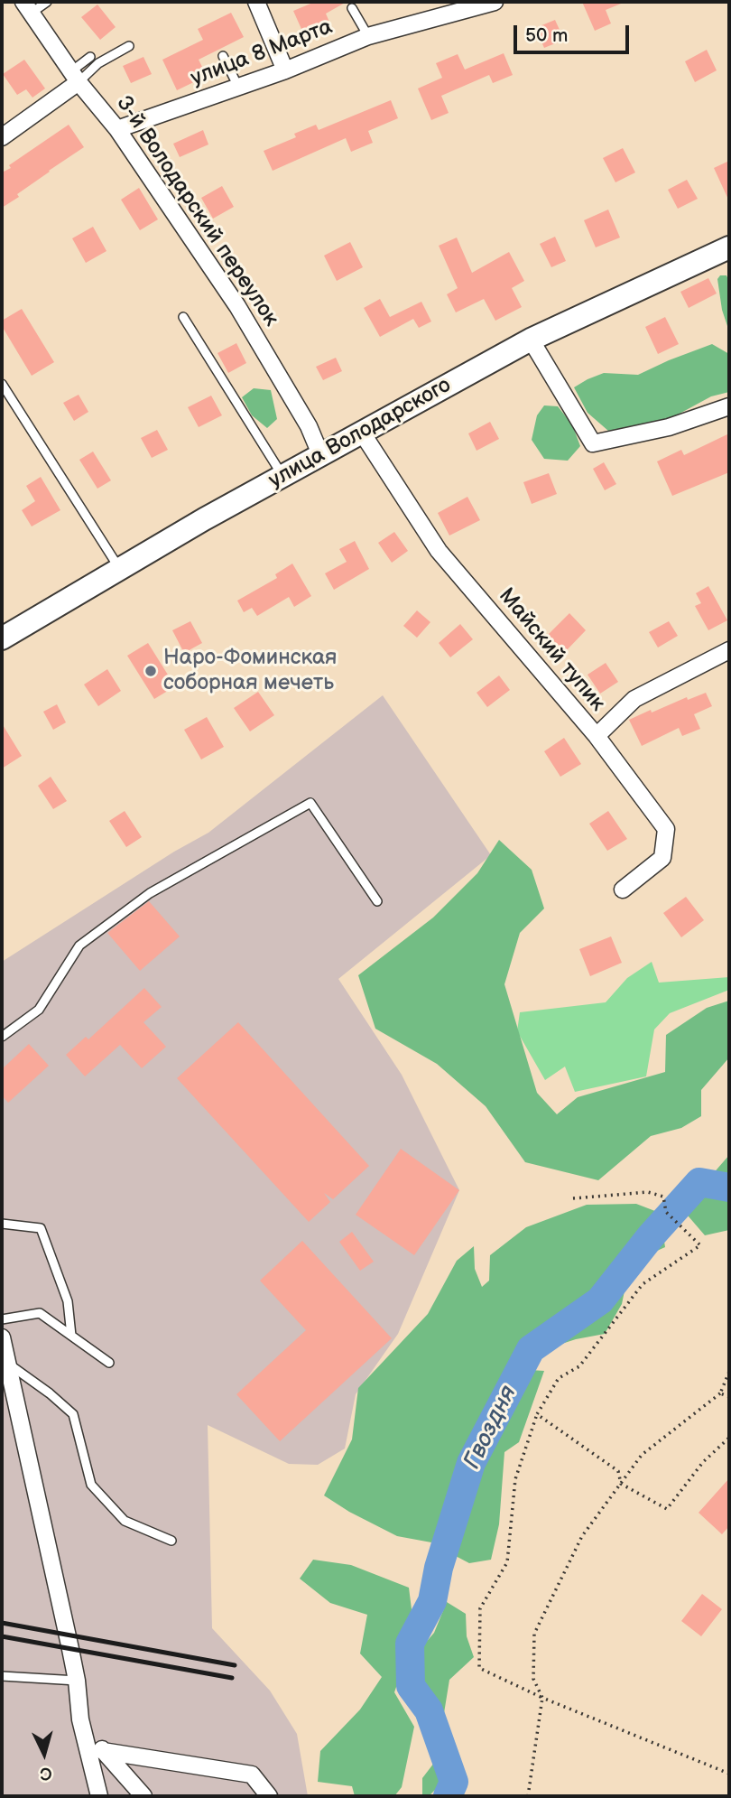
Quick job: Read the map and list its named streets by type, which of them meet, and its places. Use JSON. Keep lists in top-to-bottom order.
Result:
{
  "streets": {
    "main road": ["улица Володарского"],
    "street": ["улица 8 Марта", "3-й Володарский переулок", "Майский тупик"]
  },
  "crossings": [
    ["улица 8 Марта", "3-й Володарский переулок"],
    ["3-й Володарский переулок", "улица Володарского"],
    ["улица Володарского", "Майский тупик"]
  ],
  "water": ["Гвоздня"],
  "places": ["Наро-Фоминская соборная мечеть"],
  "scale_bar": "50 m",
  "north": "bottom"
}
